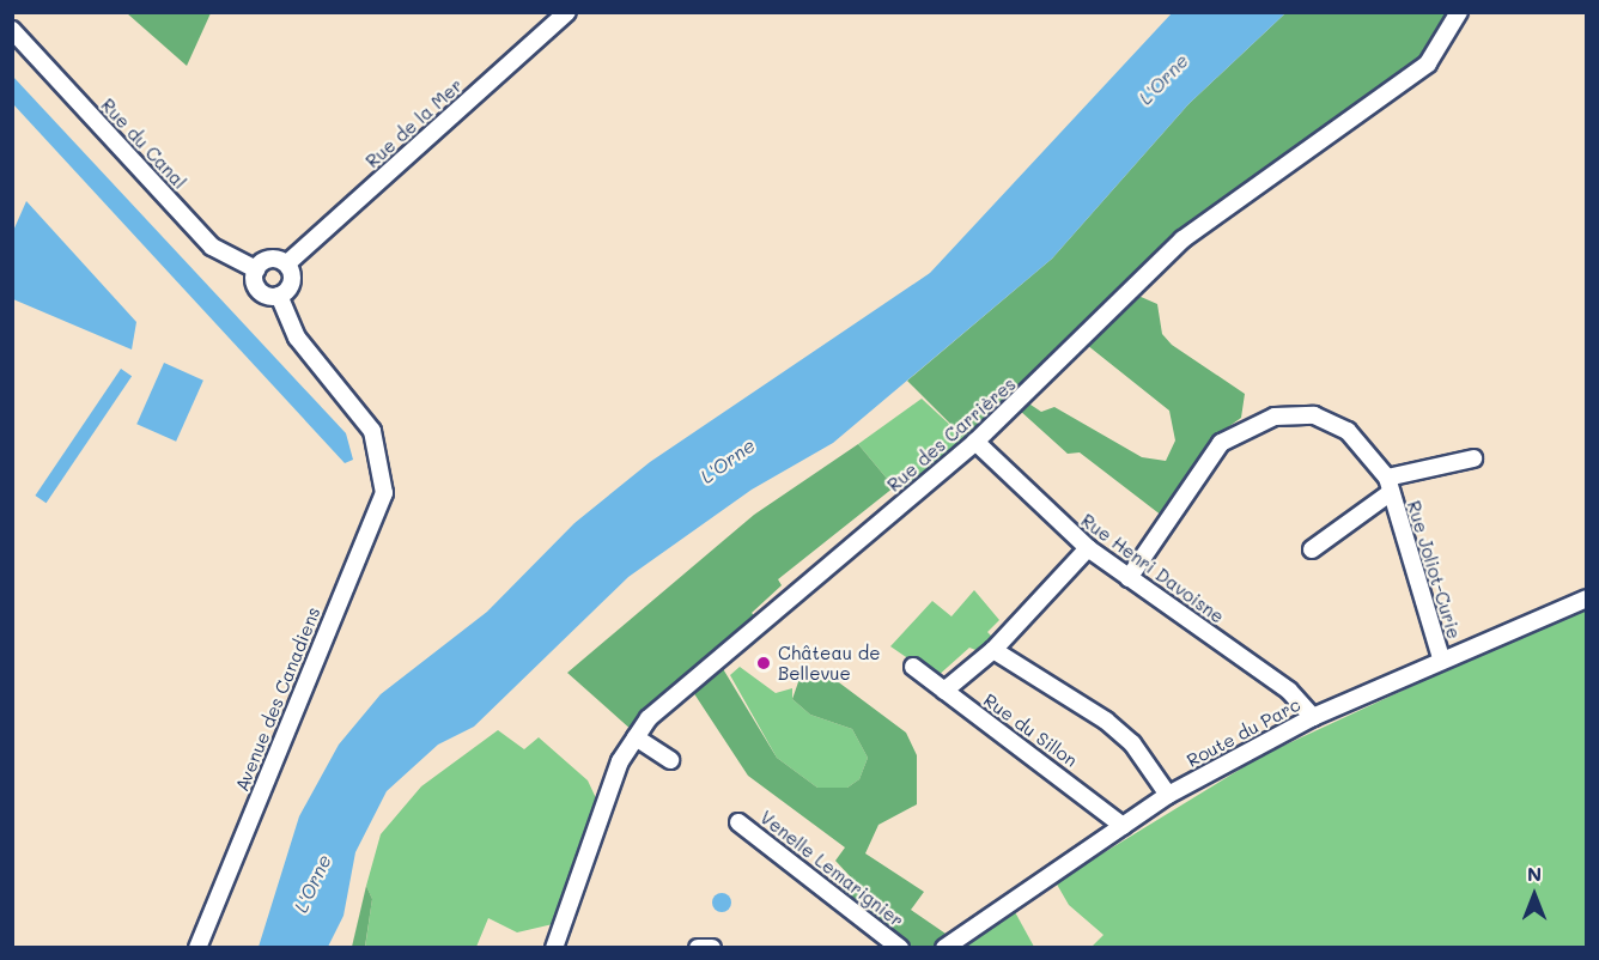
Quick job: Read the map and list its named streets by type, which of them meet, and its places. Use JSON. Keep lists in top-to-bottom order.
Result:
{
  "streets": {
    "street": [
      "Rue de la Mer",
      "Rue du Canal",
      "Rue des Carrières",
      "Rue Henri Davoisne",
      "Rue Joliot-Curie",
      "Avenue des Canadiens",
      "Rue du Sillon",
      "Route du Parc",
      "Venelle Lemarignier"
    ]
  },
  "crossings": [
    ["Rue de la Mer", "Rue du Canal"],
    ["Rue de la Mer", "Avenue des Canadiens"],
    ["Rue du Canal", "Avenue des Canadiens"],
    ["Rue des Carrières", "Rue Henri Davoisne"],
    ["Rue Henri Davoisne", "Rue Joliot-Curie"],
    ["Rue Henri Davoisne", "Route du Parc"],
    ["Rue Joliot-Curie", "Route du Parc"],
    ["Rue du Sillon", "Route du Parc"]
  ],
  "water": ["L'Orne"],
  "places": ["Château de Bellevue"],
  "north": "top"
}
